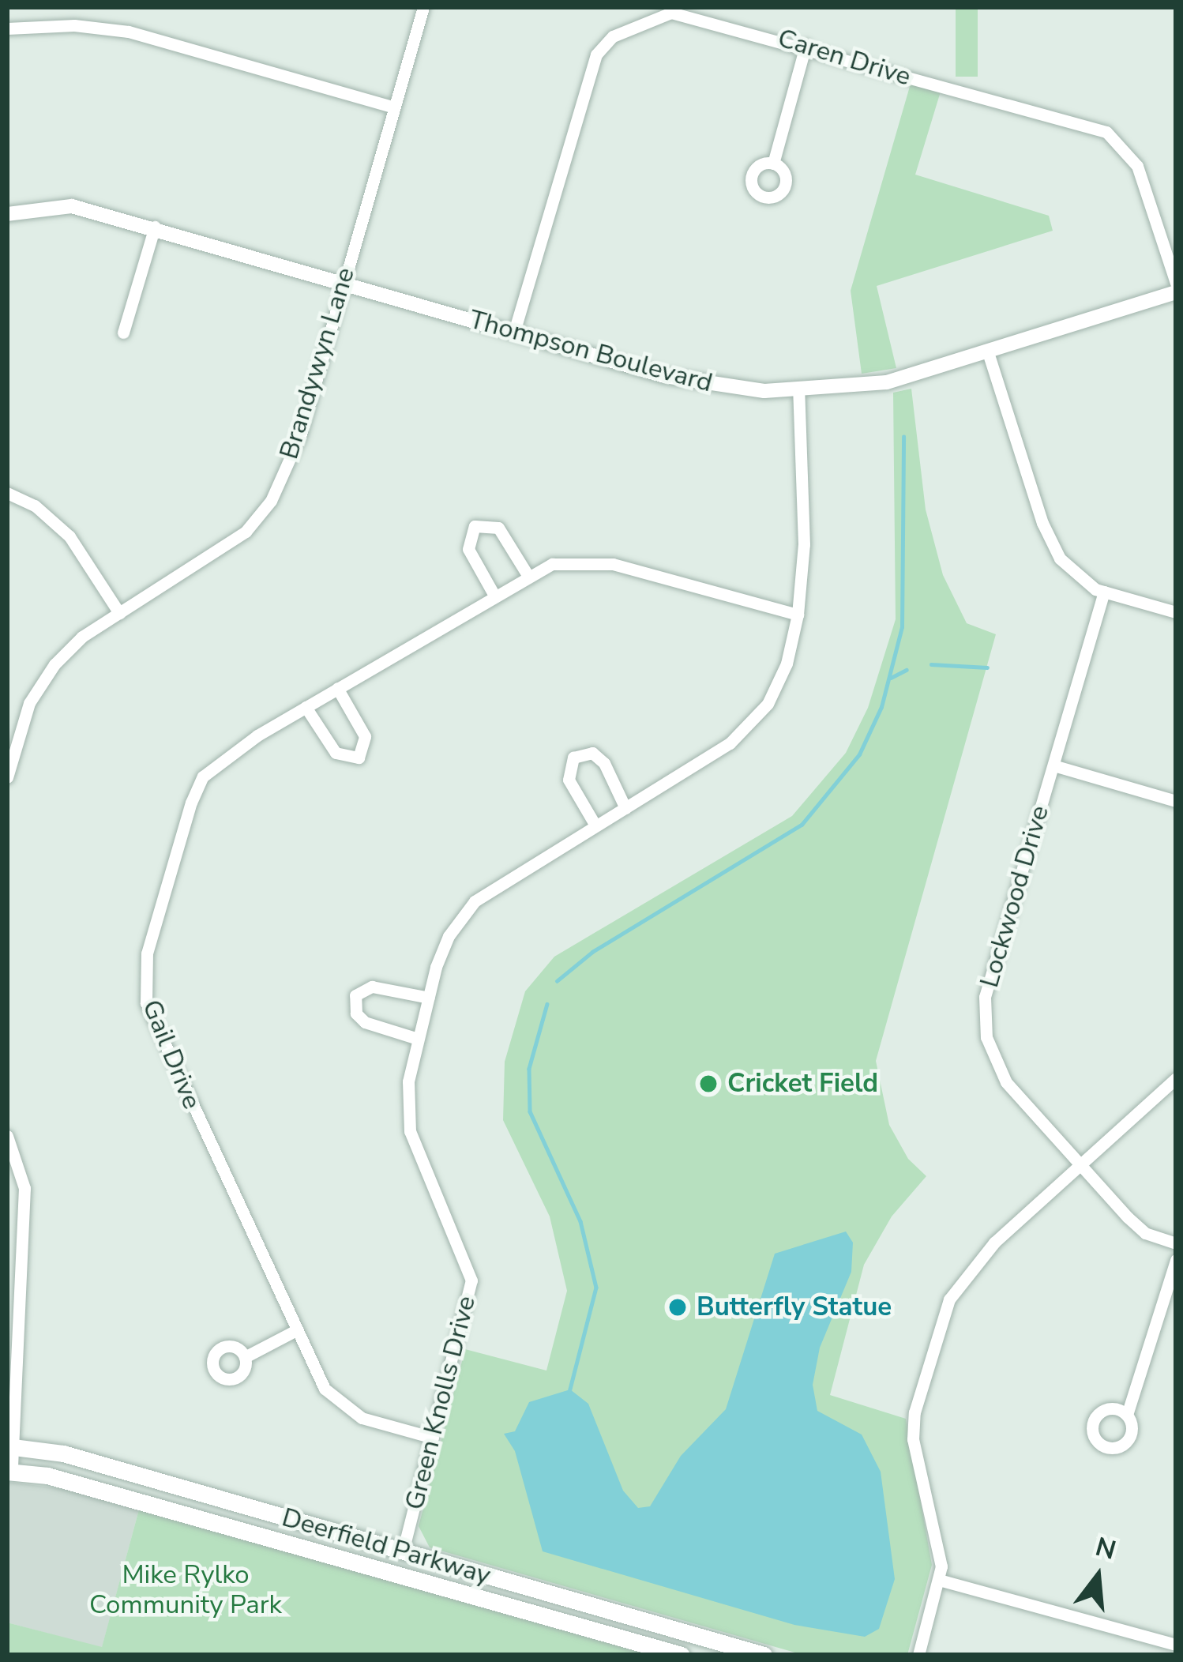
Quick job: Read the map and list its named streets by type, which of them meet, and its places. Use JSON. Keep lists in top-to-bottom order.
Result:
{
  "streets": {
    "main road": ["Deerfield Parkway"],
    "street": [
      "Caren Drive",
      "Thompson Boulevard",
      "Brandywyn Lane",
      "Lockwood Drive",
      "Gail Drive",
      "Green Knolls Drive"
    ]
  },
  "crossings": [
    ["Caren Drive", "Thompson Boulevard"],
    ["Thompson Boulevard", "Brandywyn Lane"],
    ["Thompson Boulevard", "Green Knolls Drive"],
    ["Gail Drive", "Green Knolls Drive"],
    ["Green Knolls Drive", "Deerfield Parkway"]
  ],
  "parks": ["Mike Rylko Community Park"],
  "places": ["Cricket Field", "Butterfly Statue"],
  "north": "top"
}
